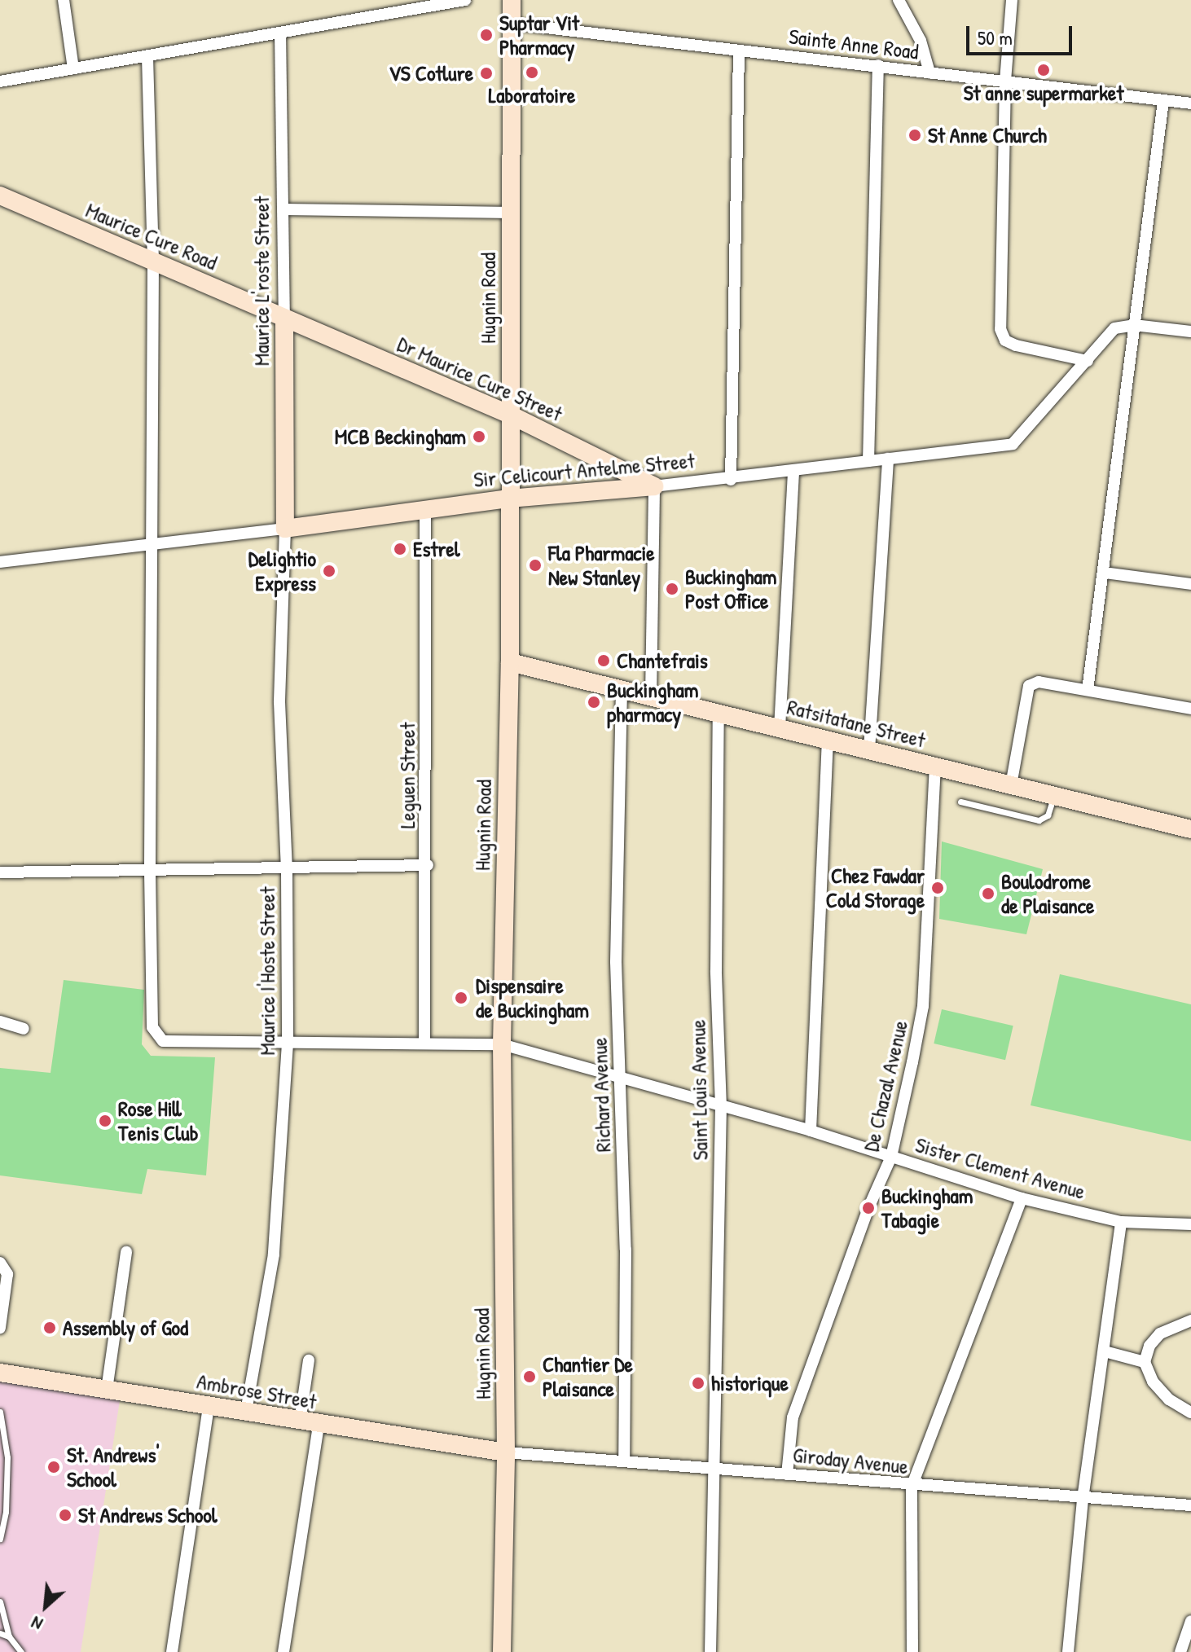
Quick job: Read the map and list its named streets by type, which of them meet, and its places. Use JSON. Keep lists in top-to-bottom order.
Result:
{
  "streets": {
    "main road": [
      "Maurice Cure Road",
      "Maurice L'roste Street",
      "Hugnin Road",
      "Dr Maurice Cure Street",
      "Sir Celicourt Antelme Street",
      "Ratsitatane Street",
      "Ambrose Street"
    ],
    "street": [
      "Sainte Anne Road",
      "Leguen Street",
      "Maurice I'Hoste Street",
      "De Chazal Avenue",
      "Saint Louis Avenue",
      "Richard Avenue",
      "Sister Clement Avenue",
      "Giroday Avenue"
    ]
  },
  "crossings": [
    ["Sainte Anne Road", "Hugnin Road"],
    ["Maurice Cure Road", "Maurice L'roste Street"],
    ["Maurice Cure Road", "Dr Maurice Cure Street"],
    ["Maurice L'roste Street", "Dr Maurice Cure Street"],
    ["Maurice L'roste Street", "Sir Celicourt Antelme Street"],
    ["Maurice L'roste Street", "Maurice I'Hoste Street"],
    ["Hugnin Road", "Dr Maurice Cure Street"],
    ["Hugnin Road", "Sir Celicourt Antelme Street"],
    ["Hugnin Road", "Ratsitatane Street"],
    ["Hugnin Road", "Sister Clement Avenue"],
    ["Hugnin Road", "Ambrose Street"],
    ["Hugnin Road", "Giroday Avenue"],
    ["Dr Maurice Cure Street", "Sir Celicourt Antelme Street"],
    ["Sir Celicourt Antelme Street", "Leguen Street"],
    ["Sir Celicourt Antelme Street", "Maurice I'Hoste Street"],
    ["Ratsitatane Street", "De Chazal Avenue"],
    ["Ratsitatane Street", "Saint Louis Avenue"],
    ["Ratsitatane Street", "Richard Avenue"],
    ["Leguen Street", "Sister Clement Avenue"],
    ["Maurice I'Hoste Street", "Sister Clement Avenue"],
    ["Maurice I'Hoste Street", "Ambrose Street"],
    ["De Chazal Avenue", "Sister Clement Avenue"],
    ["De Chazal Avenue", "Giroday Avenue"],
    ["Saint Louis Avenue", "Sister Clement Avenue"],
    ["Saint Louis Avenue", "Giroday Avenue"],
    ["Richard Avenue", "Sister Clement Avenue"],
    ["Richard Avenue", "Giroday Avenue"],
    ["Ambrose Street", "Giroday Avenue"]
  ],
  "places": [
    "Suptar Vit Pharmacy",
    "St anne supermarket",
    "Laboratoire",
    "VS Cotlure",
    "St Anne Church",
    "MCB Beckingham",
    "Estrel",
    "Fla Pharmacie New Stanley",
    "Delightio Express",
    "Buckingham Post Office",
    "Chantefrais",
    "Buckingham pharmacy",
    "Chez Fawdar Cold Storage",
    "Boulodrome de Plaisance",
    "Dispensaire de Buckingham",
    "Rose Hill Tenis Club",
    "Buckingham Tabagie",
    "Assembly of God",
    "Chantier De Plaisance",
    "historique",
    "St. Andrews' School",
    "St Andrews School"
  ],
  "scale_bar": "50 m",
  "north": "bottom left"
}
